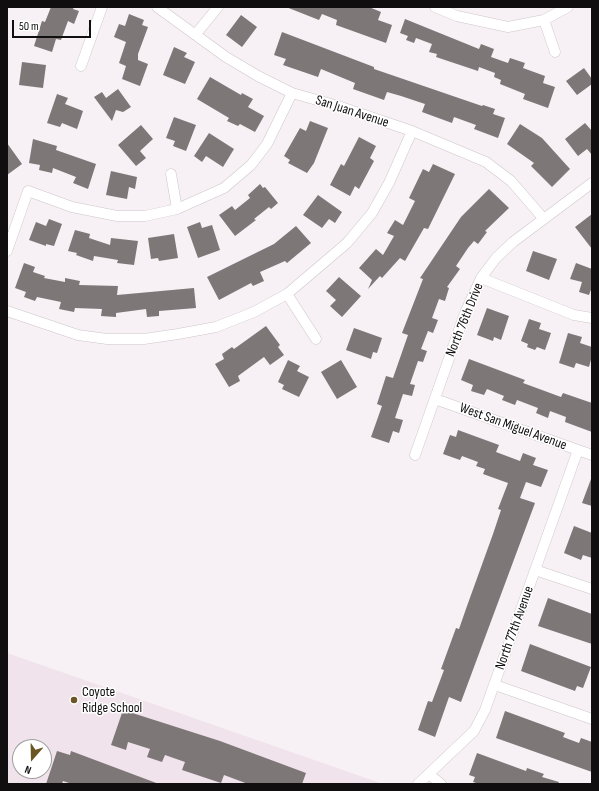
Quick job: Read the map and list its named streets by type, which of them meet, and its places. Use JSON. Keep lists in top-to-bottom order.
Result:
{
  "streets": {
    "street": [
      "San Juan Avenue",
      "North 76th Drive",
      "West San Miguel Avenue",
      "North 77th Avenue"
    ]
  },
  "crossings": [
    ["San Juan Avenue", "North 76th Drive"],
    ["North 76th Drive", "West San Miguel Avenue"],
    ["West San Miguel Avenue", "North 77th Avenue"]
  ],
  "places": ["Coyote Ridge School"],
  "scale_bar": "50 m",
  "north": "bottom"
}
